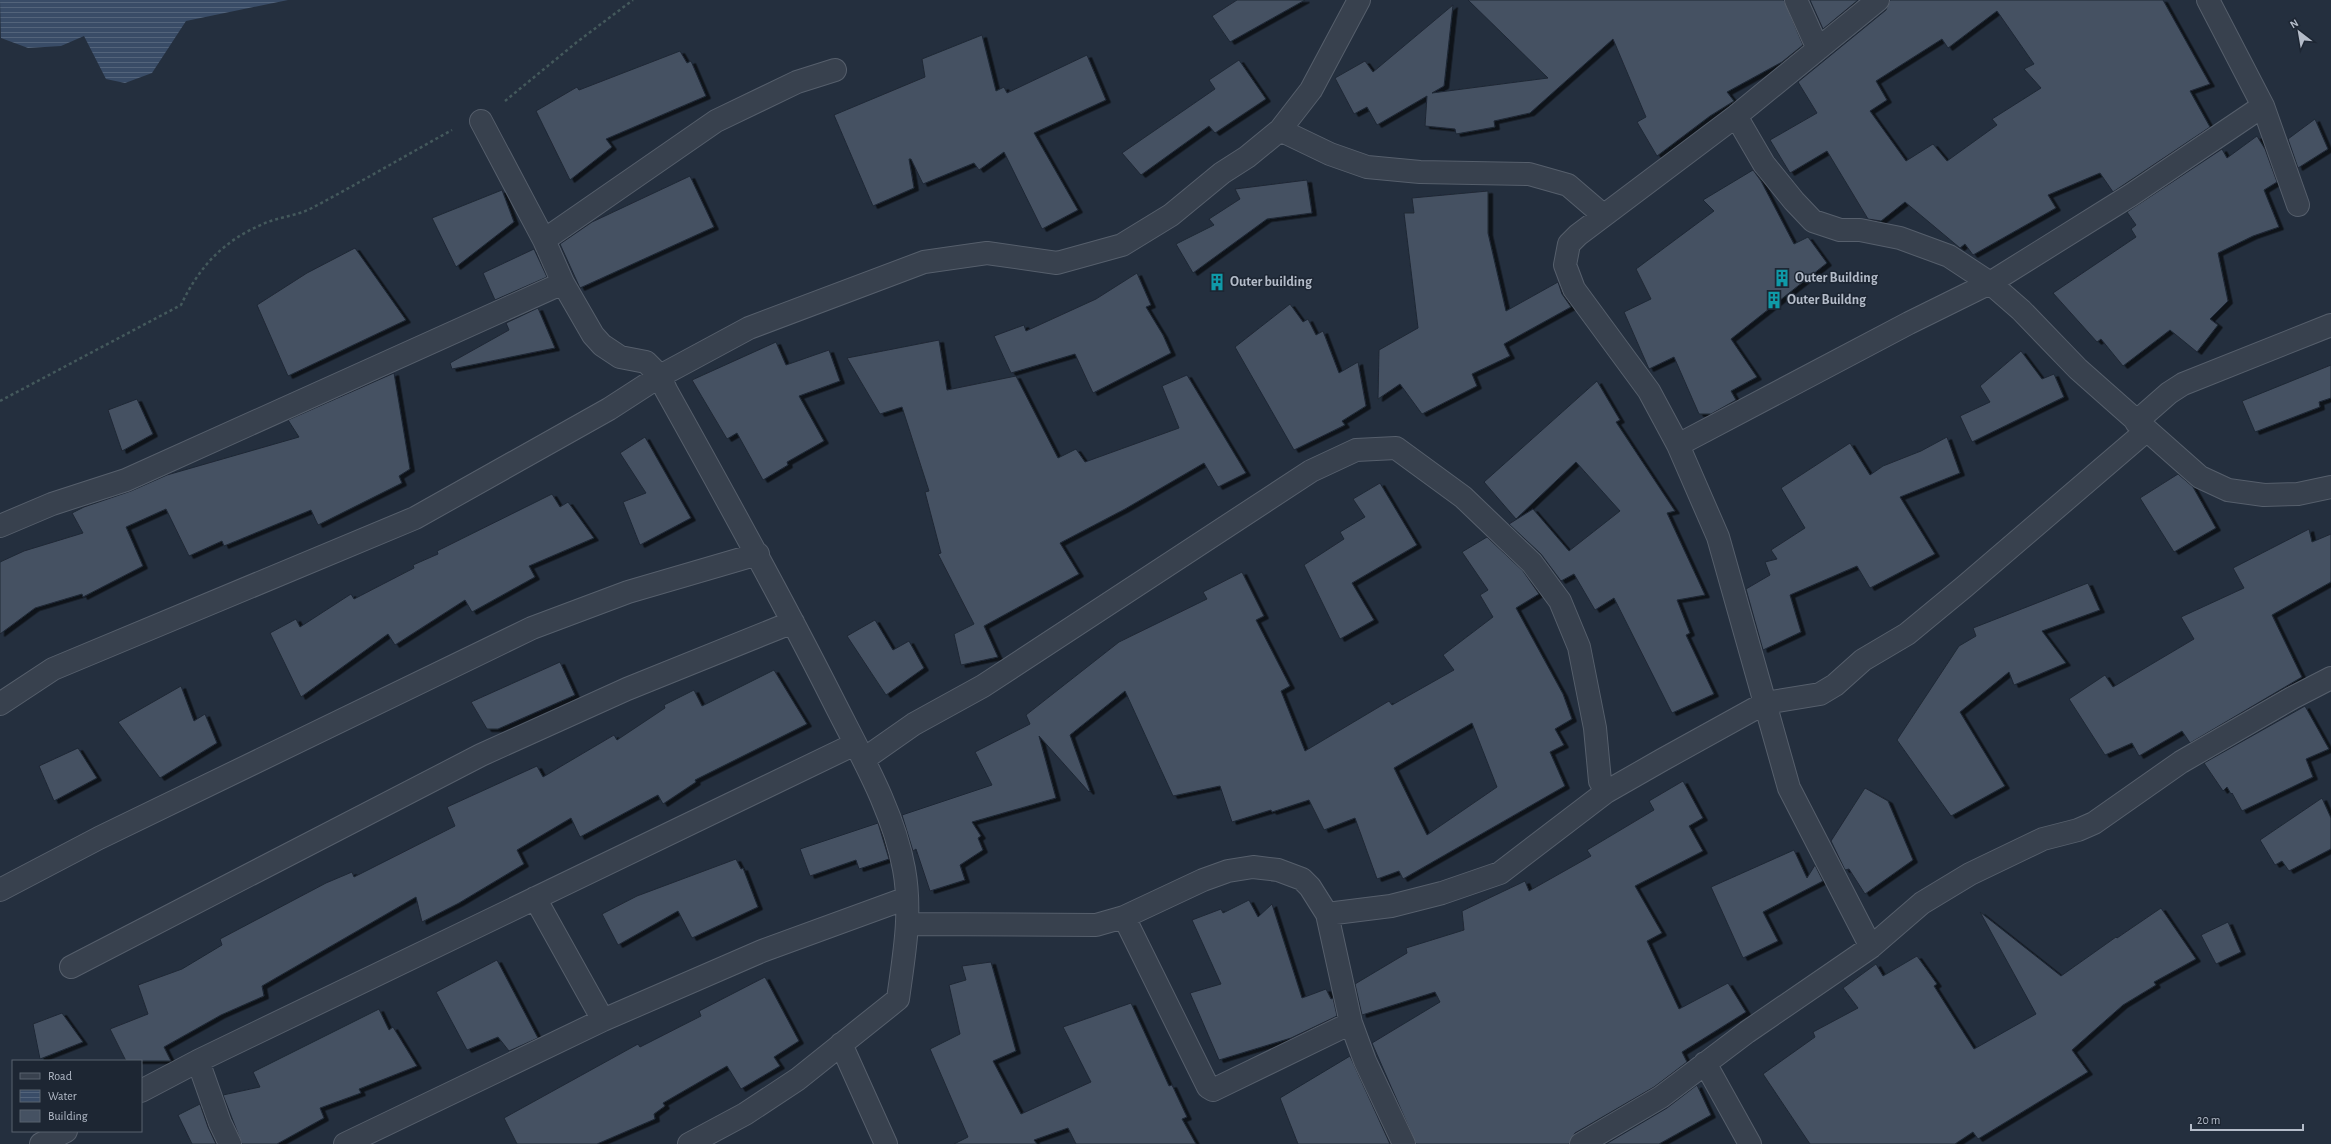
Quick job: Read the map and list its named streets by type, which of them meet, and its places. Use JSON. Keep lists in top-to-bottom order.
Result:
{
  "places": {
    "building": ["Outer Building", "Outer building", "Outer Buildng"]
  },
  "legend": ["Road", "Water", "Building"],
  "scale_bar": "20 m",
  "north": "top left"
}
